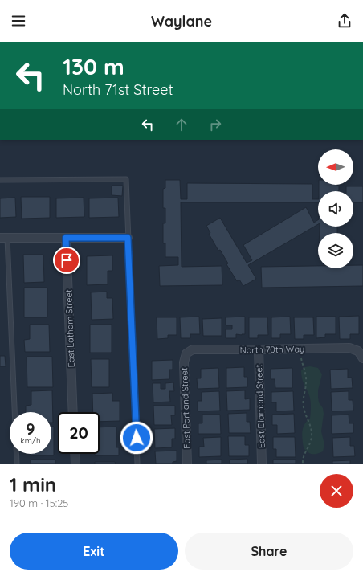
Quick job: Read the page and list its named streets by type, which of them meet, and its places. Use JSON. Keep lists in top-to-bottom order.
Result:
{
  "streets": {
    "street": [
      "East Latham Street",
      "North 70th Way",
      "East Diamond Street",
      "East Portland Street"
    ]
  },
  "crossings": [
    ["North 70th Way", "East Diamond Street"],
    ["North 70th Way", "East Portland Street"]
  ],
  "north": "left",
  "page": {
    "header": "Waylane",
    "turn": ["130 m", "North 71st Street"],
    "speed": "9 km/h",
    "limit": "20",
    "heading": ["1 min", "190 m · 15:25"],
    "buttons": ["Exit", "Share"]
  }
}
